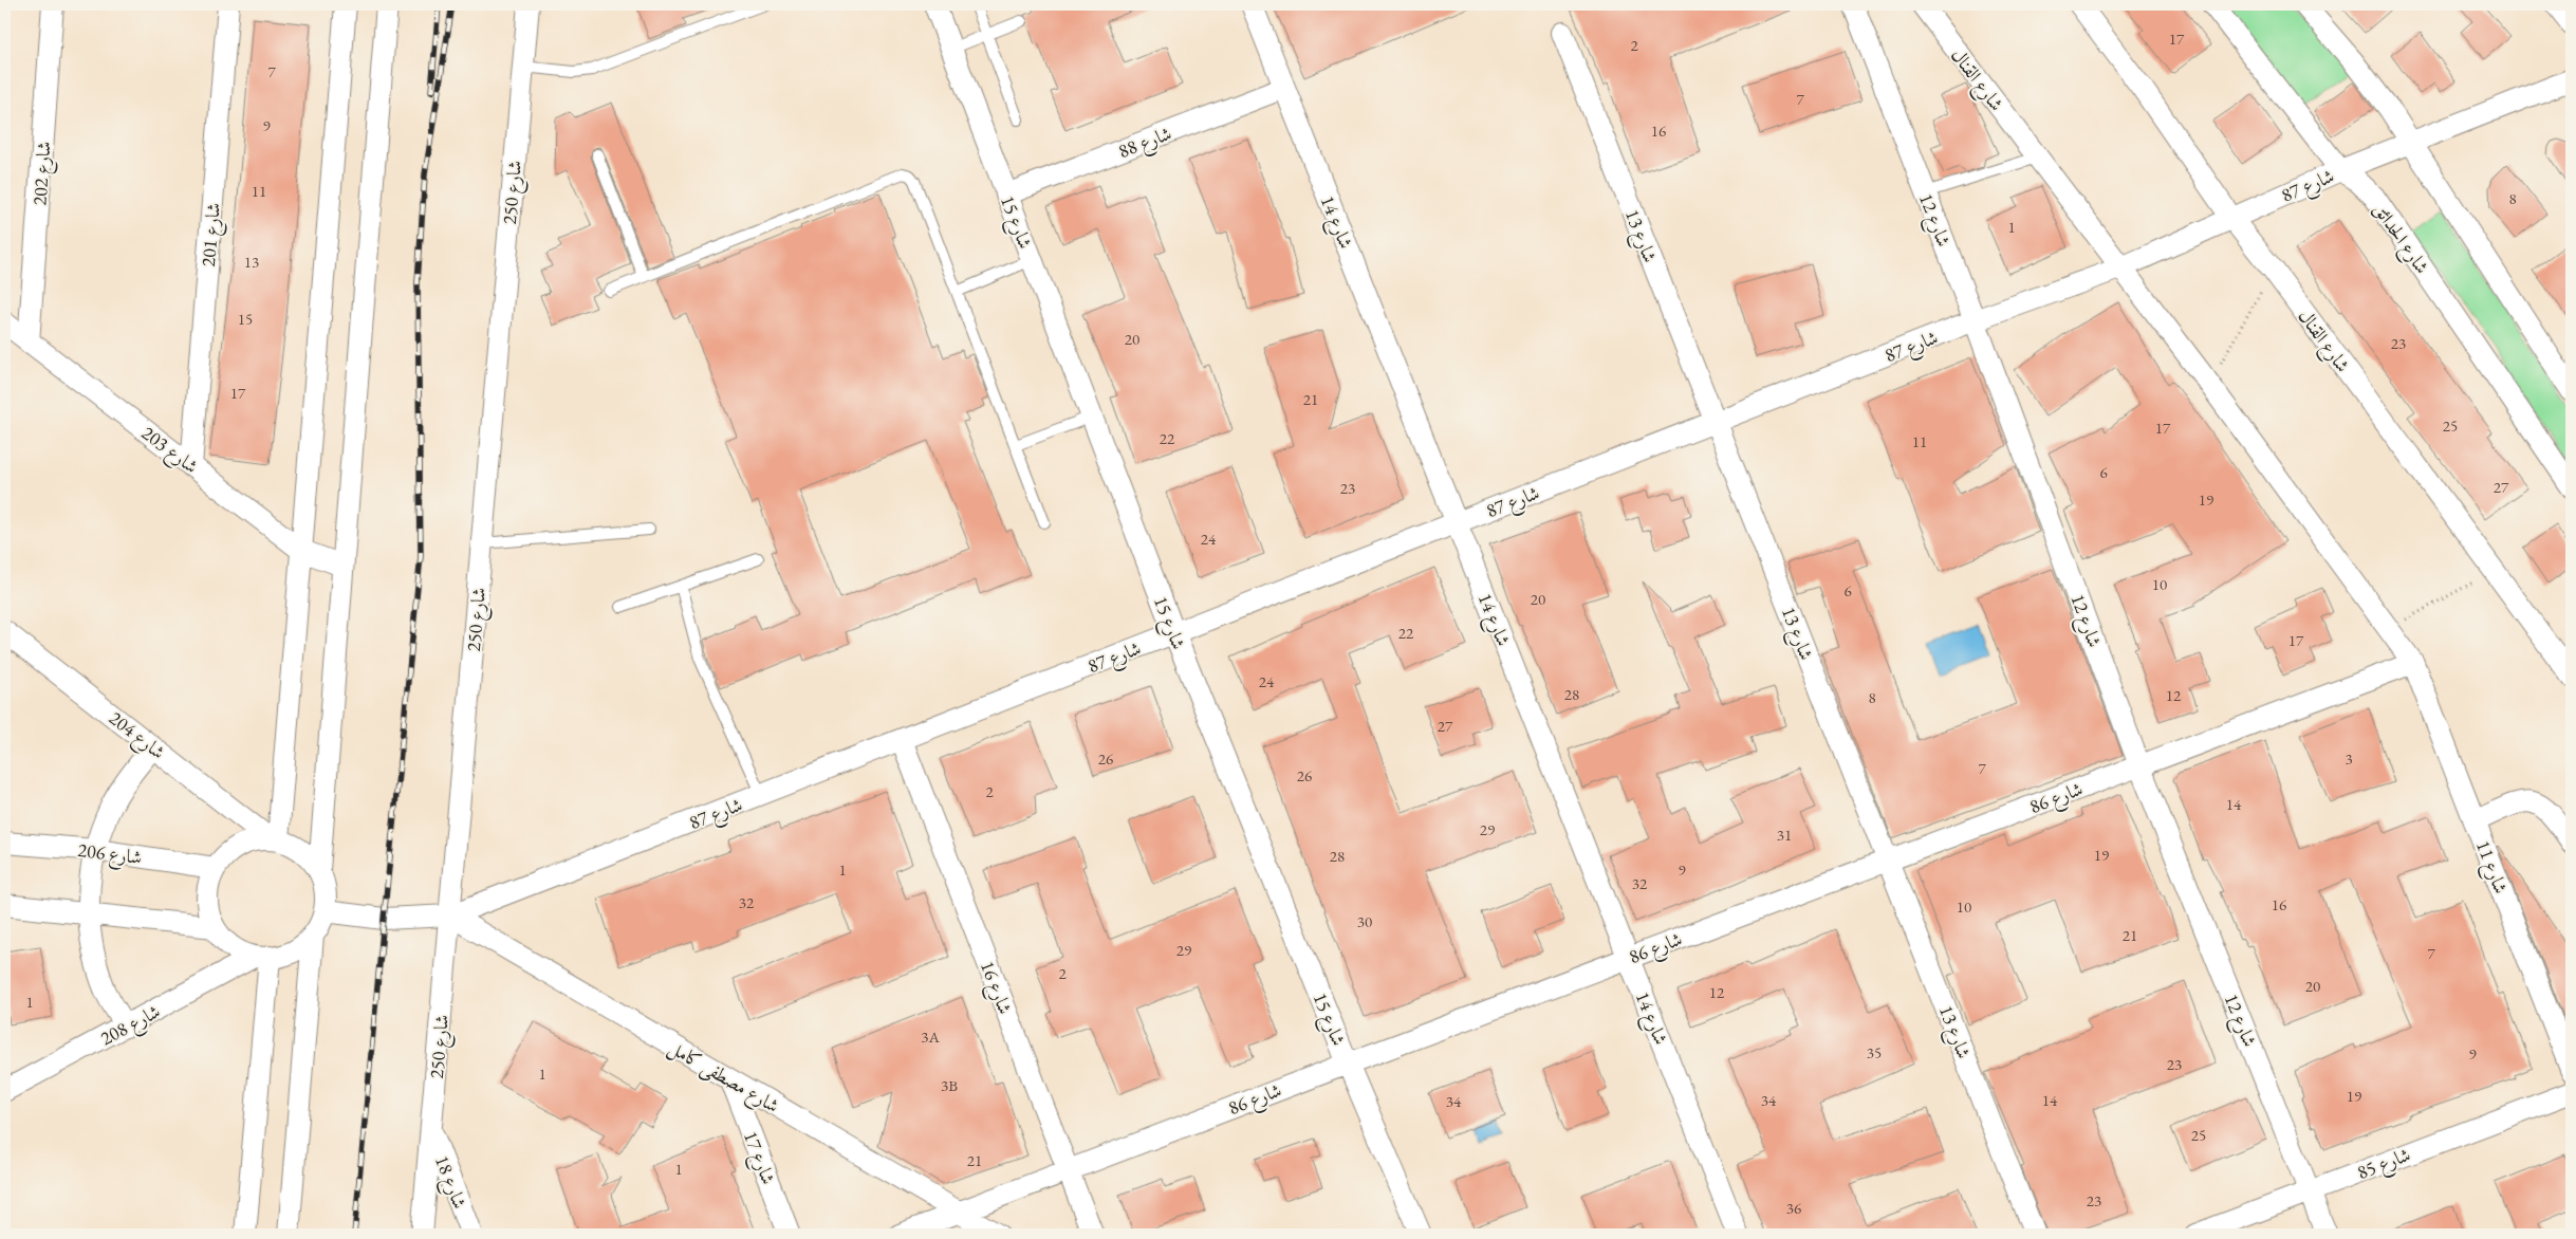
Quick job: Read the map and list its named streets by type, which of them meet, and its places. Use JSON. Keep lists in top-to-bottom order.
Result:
{
  "streets": {
    "street": [
      "شارع القنال",
      "شارع 88",
      "شارع 202",
      "شارع 87",
      "شارع 250",
      "شارع 12",
      "شارع 15",
      "شارع 14",
      "شارع 201",
      "شارع 13",
      "شارع الحدائق",
      "شارع 203",
      "شارع 204",
      "شارع 86",
      "شارع 206",
      "شارع 11",
      "شارع 16",
      "شارع 208",
      "شارع مصطفى كامل",
      "شارع 17",
      "شارع 85",
      "شارع 18"
    ]
  },
  "crossings": [
    ["شارع القنال", "شارع 87"],
    ["شارع القنال", "شارع 86"],
    ["شارع القنال", "شارع 11"],
    ["شارع 88", "شارع 15"],
    ["شارع 88", "شارع 14"],
    ["شارع 202", "شارع 203"],
    ["شارع 87", "شارع 250"],
    ["شارع 87", "شارع 12"],
    ["شارع 87", "شارع 15"],
    ["شارع 87", "شارع 14"],
    ["شارع 87", "شارع 13"],
    ["شارع 87", "شارع الحدائق"],
    ["شارع 87", "شارع 16"],
    ["شارع 87", "شارع مصطفى كامل"],
    ["شارع 250", "شارع مصطفى كامل"],
    ["شارع 250", "شارع 18"],
    ["شارع 12", "شارع 86"],
    ["شارع 12", "شارع 85"],
    ["شارع 15", "شارع 86"],
    ["شارع 14", "شارع 86"],
    ["شارع 201", "شارع 203"],
    ["شارع 13", "شارع 86"],
    ["شارع 204", "شارع 206"],
    ["شارع 204", "شارع 208"],
    ["شارع 86", "شارع 11"],
    ["شارع 86", "شارع 16"],
    ["شارع 86", "شارع مصطفى كامل"],
    ["شارع 206", "شارع 208"],
    ["شارع مصطفى كامل", "شارع 17"]
  ],
  "house_numbers": [
    "17",
    "2",
    "7",
    "7",
    "9",
    "16",
    "11",
    "8",
    "1",
    "13",
    "15",
    "20",
    "23",
    "17",
    "21",
    "25",
    "17",
    "22",
    "11",
    "6",
    "27",
    "23",
    "19",
    "24",
    "10",
    "6",
    "20",
    "22",
    "17",
    "24",
    "28",
    "12",
    "8",
    "27",
    "26",
    "3",
    "7",
    "26",
    "2",
    "14",
    "29",
    "31",
    "19",
    "28",
    "1",
    "9",
    "32",
    "32",
    "16",
    "10",
    "30",
    "21",
    "29",
    "7",
    "2",
    "20",
    "12",
    "1",
    "3A",
    "35",
    "9",
    "23",
    "1",
    "3B",
    "19",
    "34",
    "14",
    "34",
    "25",
    "21",
    "1",
    "23",
    "36"
  ]
}
